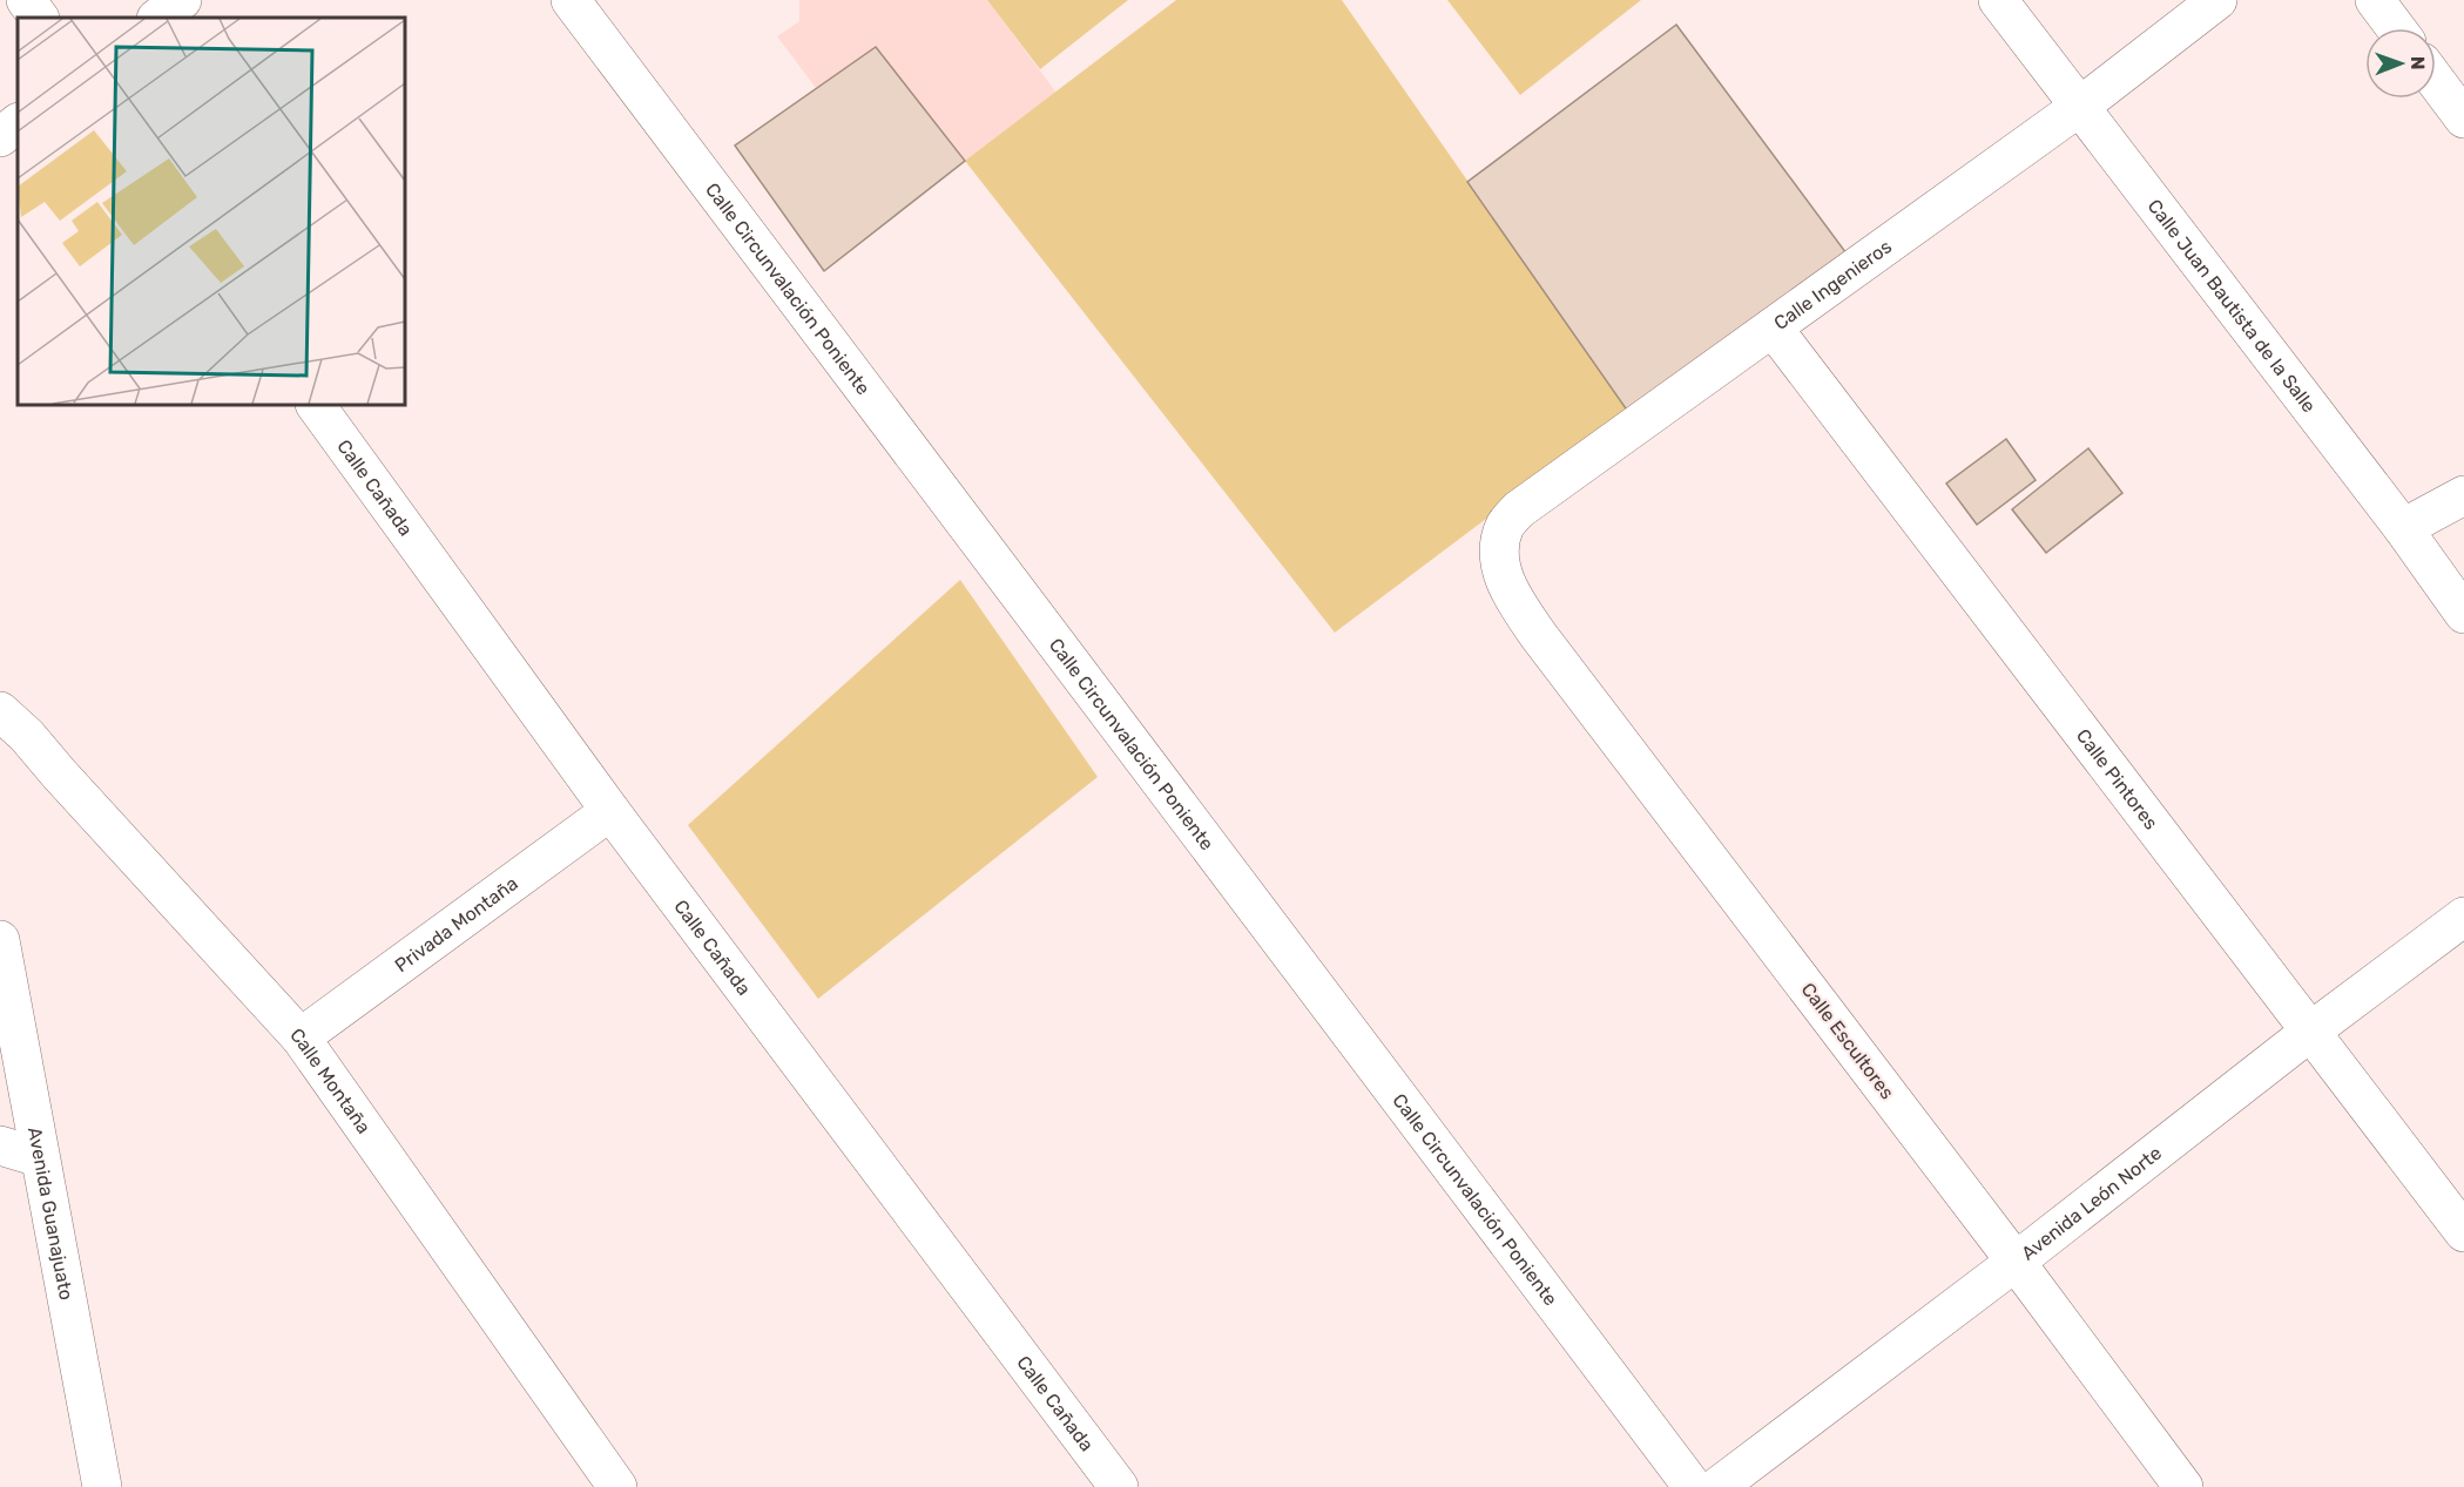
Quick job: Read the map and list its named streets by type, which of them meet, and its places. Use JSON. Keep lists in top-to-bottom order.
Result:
{
  "streets": {
    "street": [
      "Calle Ingenieros",
      "Calle Circunvalación Poniente",
      "Calle Juan Bautista de la Salle",
      "Calle Cañada",
      "Calle Pintores",
      "Privada Montaña",
      "Calle Escultores",
      "Calle Montaña",
      "Avenida León Norte",
      "Avenida Guanajuato"
    ]
  },
  "crossings": [
    ["Calle Ingenieros", "Calle Juan Bautista de la Salle"],
    ["Calle Ingenieros", "Calle Pintores"],
    ["Calle Ingenieros", "Calle Escultores"],
    ["Calle Cañada", "Privada Montaña"],
    ["Calle Pintores", "Avenida León Norte"],
    ["Privada Montaña", "Calle Montaña"],
    ["Calle Escultores", "Avenida León Norte"]
  ],
  "north": "right"
}
